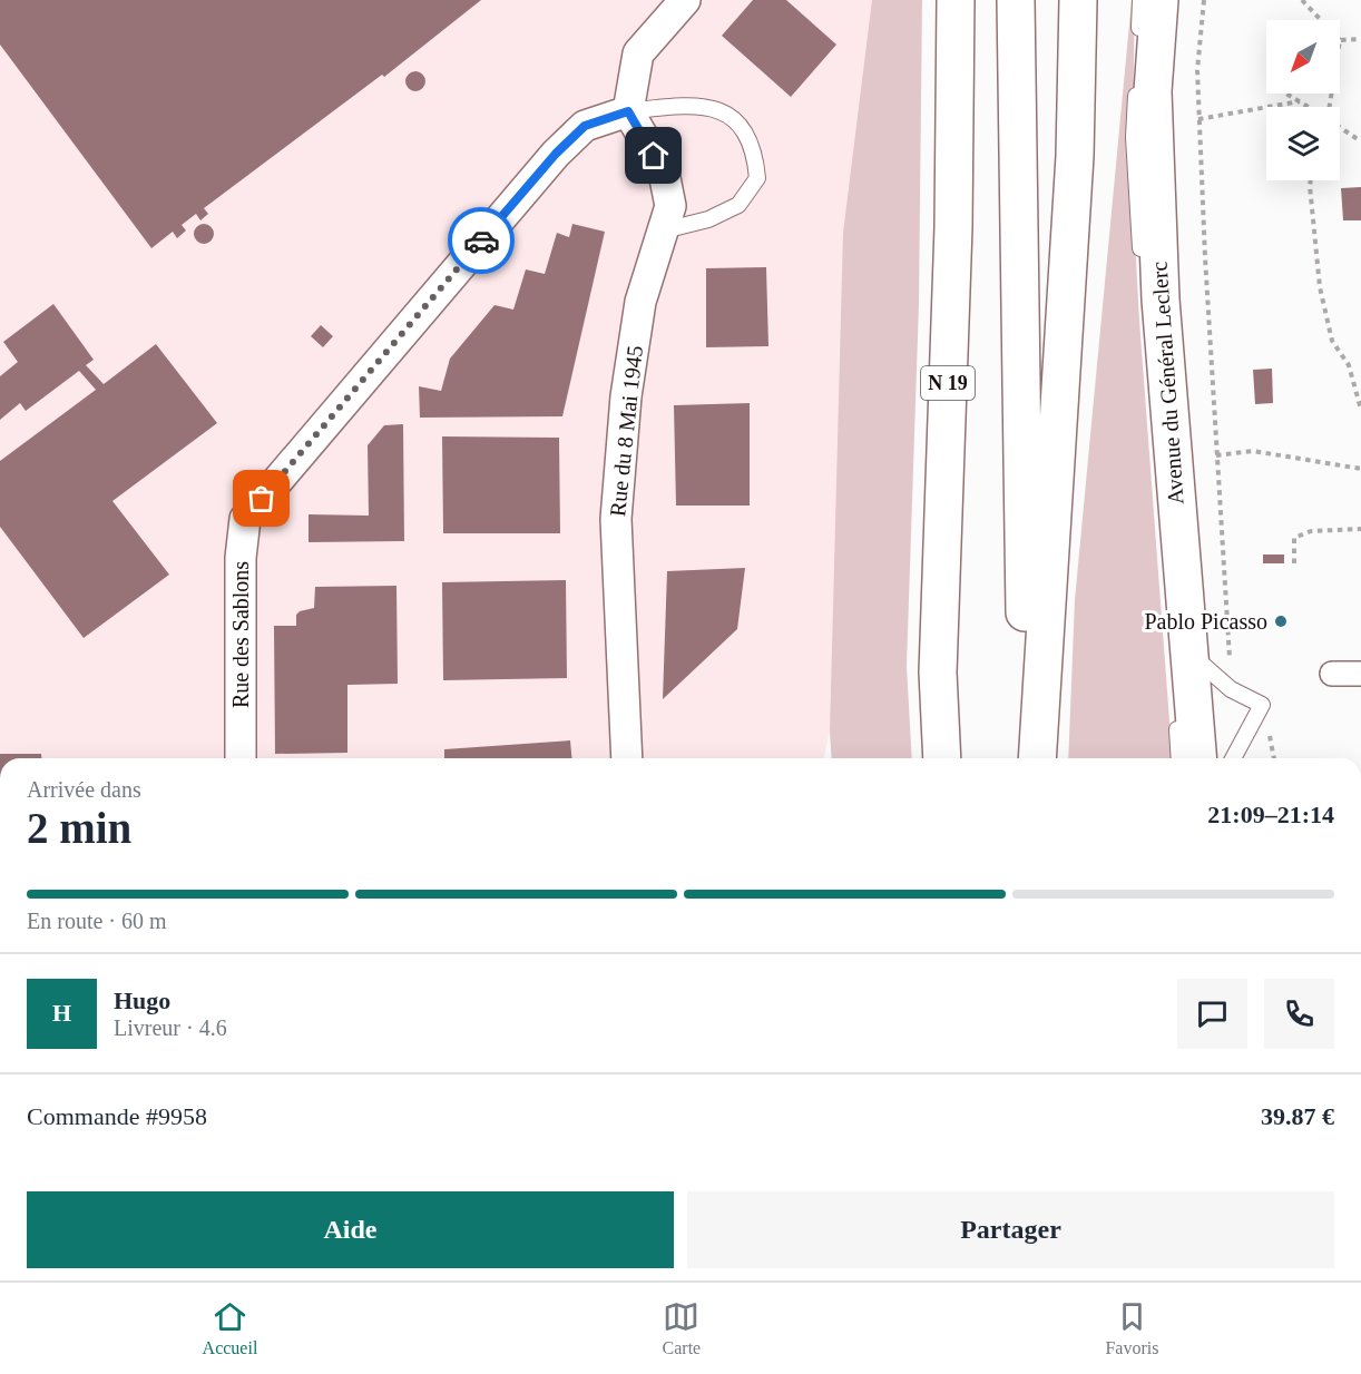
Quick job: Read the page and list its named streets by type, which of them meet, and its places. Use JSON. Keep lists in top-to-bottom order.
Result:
{
  "streets": {
    "main road": ["N 19", "Avenue du Général Leclerc"],
    "street": ["Rue du 8 Mai 1945", "Rue des Sablons"]
  },
  "crossings": [
    ["Rue du 8 Mai 1945", "Rue des Sablons"]
  ],
  "places": ["Pablo Picasso"],
  "north": "bottom left",
  "page": {
    "heading": ["2 min", "Arrivée dans", "21:09–21:14"],
    "panel": [
      "Hugo",
      "Livreur · 4.6",
      "Commande #9958",
      "39.87 €"
    ],
    "bar": "En route · 60 m",
    "round": "H",
    "buttons": ["Aide", "Partager"],
    "tabs": ["Accueil", "Carte", "Favoris"]
  }
}
